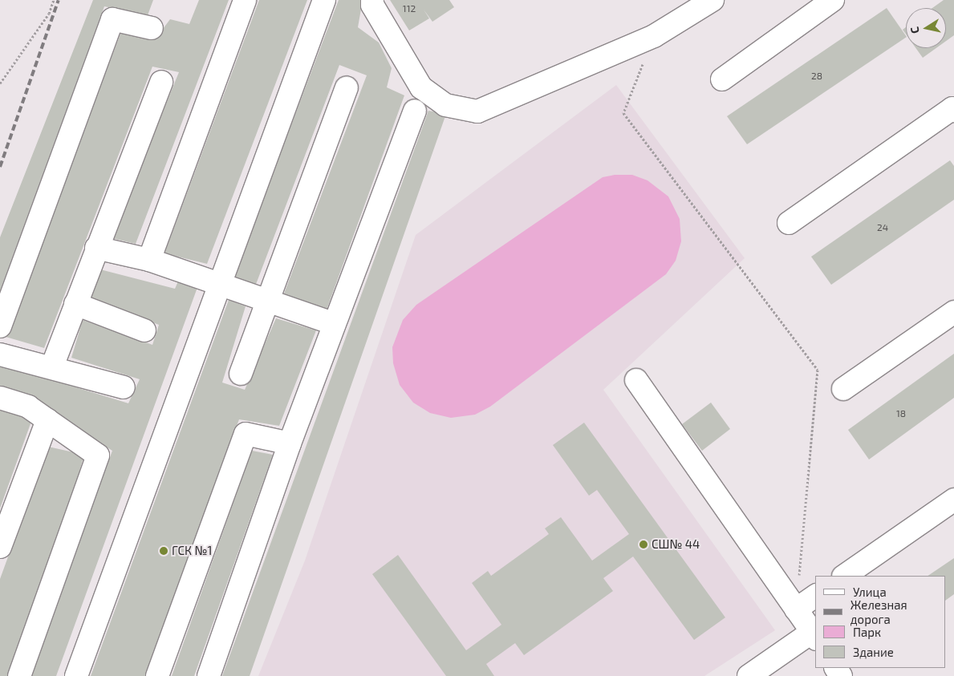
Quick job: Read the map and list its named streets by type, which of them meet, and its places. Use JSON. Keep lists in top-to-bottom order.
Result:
{
  "places": ["СШ№ 44", "ГСК №1"],
  "house_numbers": [
    "112",
    "28",
    "24",
    "18"
  ],
  "legend": [
    "Улица",
    "Железная дорога",
    "Парк",
    "Здание"
  ],
  "north": "left"
}
